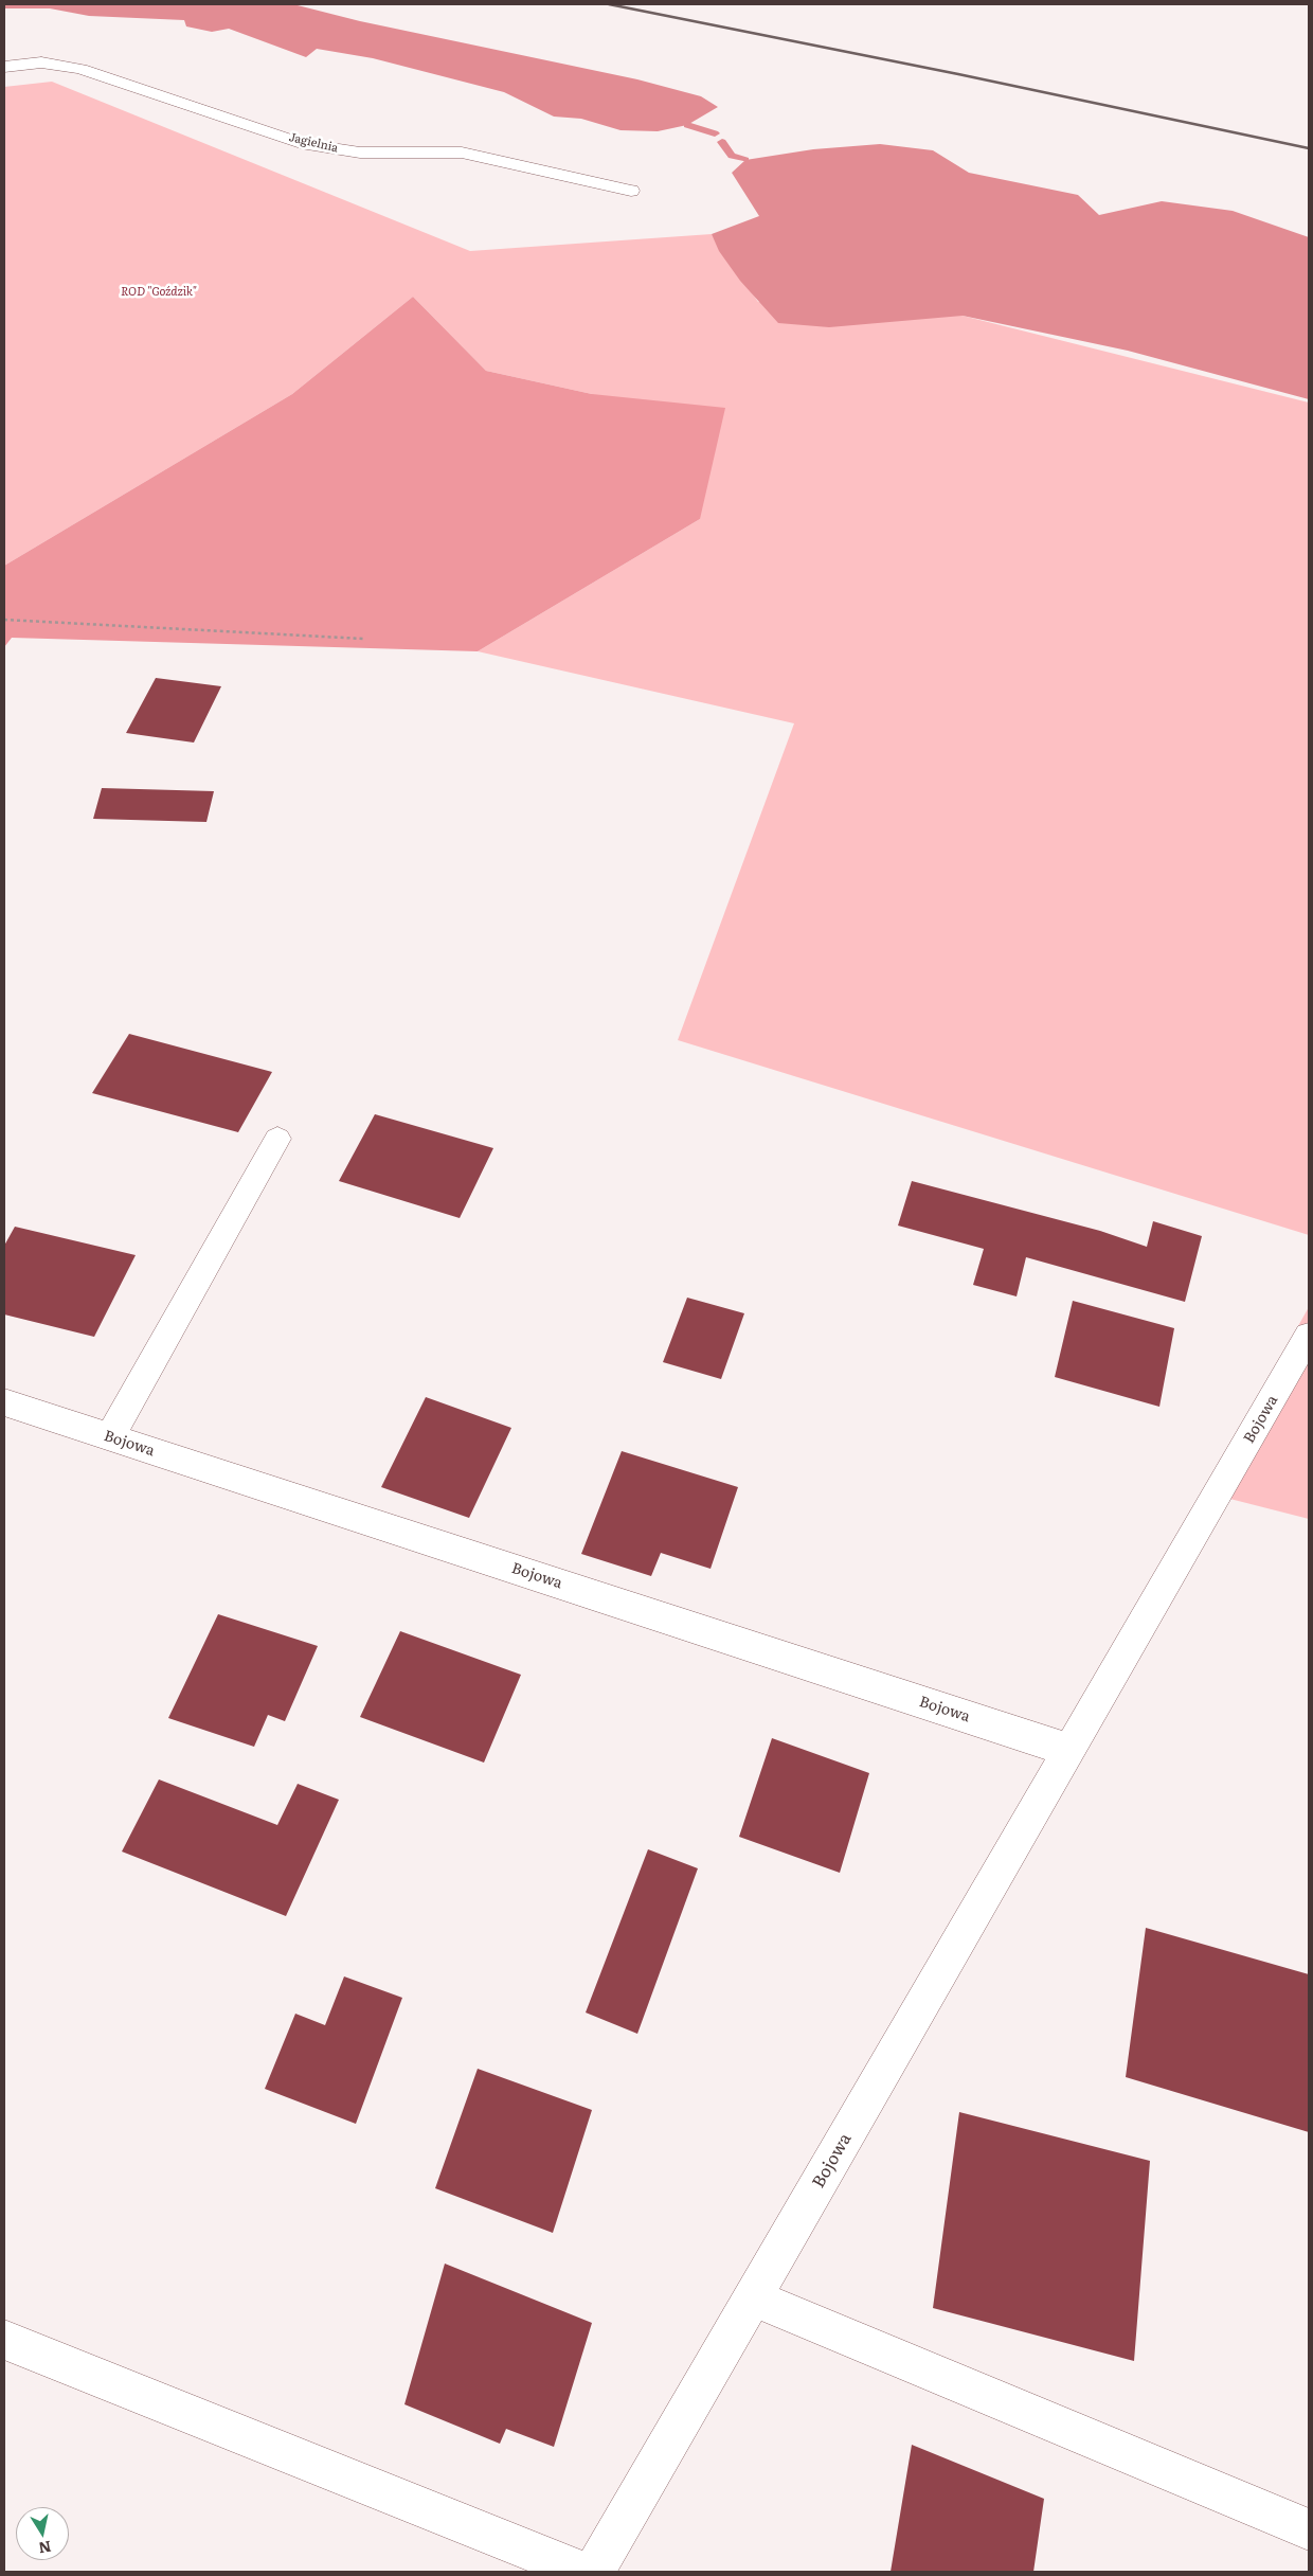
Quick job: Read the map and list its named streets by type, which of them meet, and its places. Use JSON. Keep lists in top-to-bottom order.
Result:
{
  "streets": {
    "street": ["Jagielnia", "Bojowa"]
  },
  "parks": ["ROD \"Goździk\""],
  "north": "bottom"
}
